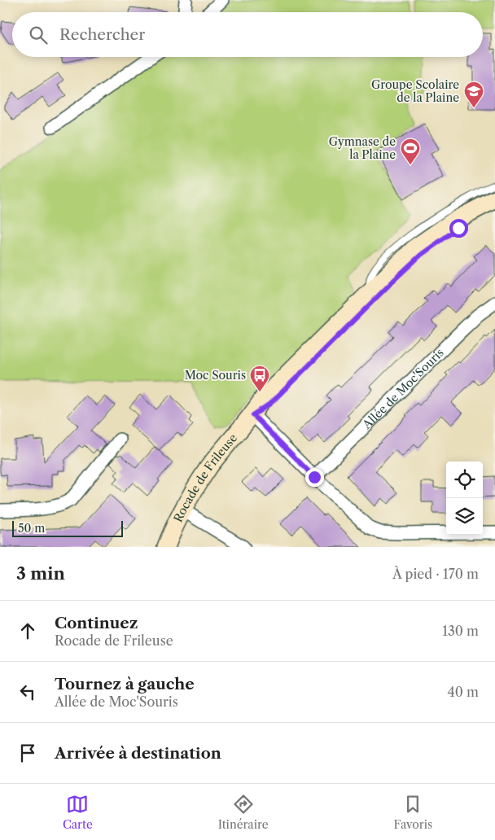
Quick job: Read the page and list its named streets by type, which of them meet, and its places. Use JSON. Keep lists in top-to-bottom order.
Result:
{
  "streets": {
    "street": ["Allée de Moc'Souris", "Rocade de Frileuse"]
  },
  "places": {
    "school or university": ["Groupe Scolaire de la Plaine"],
    "sports": ["Gymnase de la Plaine"],
    "bus stop": ["Moc Souris"]
  },
  "scale_bar": "50 m",
  "page": {
    "search": "Rechercher",
    "scale": "50 m",
    "heading": ["3 min", "À pied · 170 m"],
    "list": [
      ["Continuez", "Rocade de Frileuse", "130 m"],
      ["Tournez à gauche", "Allée de Moc'Souris", "40 m"],
      "Arrivée à destination"
    ],
    "nav": ["Carte", "Itinéraire", "Favoris"]
  }
}
